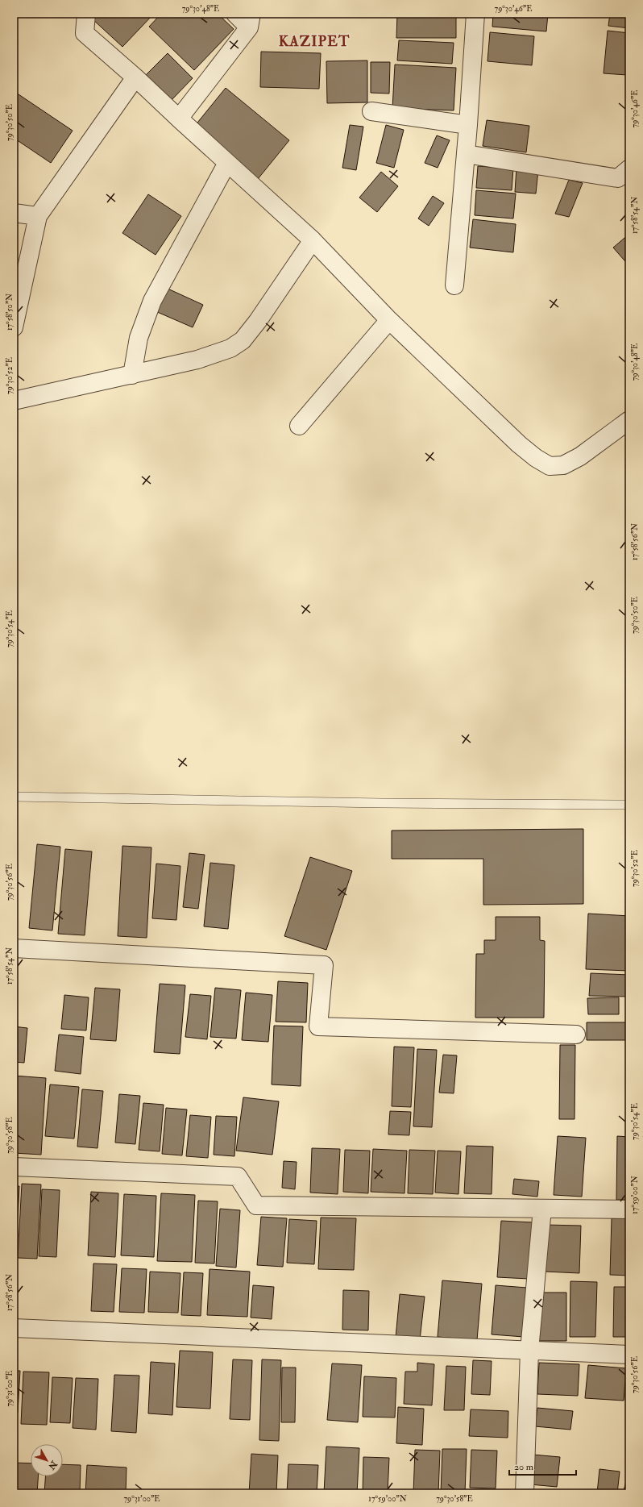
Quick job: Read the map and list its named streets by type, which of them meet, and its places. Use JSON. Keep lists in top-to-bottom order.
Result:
{
  "districts": ["KAZIPET"],
  "scale_bar": "20 m",
  "north": "bottom right",
  "coordinates": [
    "79°30'48\"E",
    "79°30'46\"E",
    "79°30'50\"E",
    "17°58'54\"N",
    "17°58'50\"N",
    "79°30'52\"E",
    "17°58'56\"N",
    "79°30'54\"E",
    "79°30'56\"E",
    "79°30'58\"E",
    "17°59'00\"N",
    "79°31'00\"E"
  ]
}
